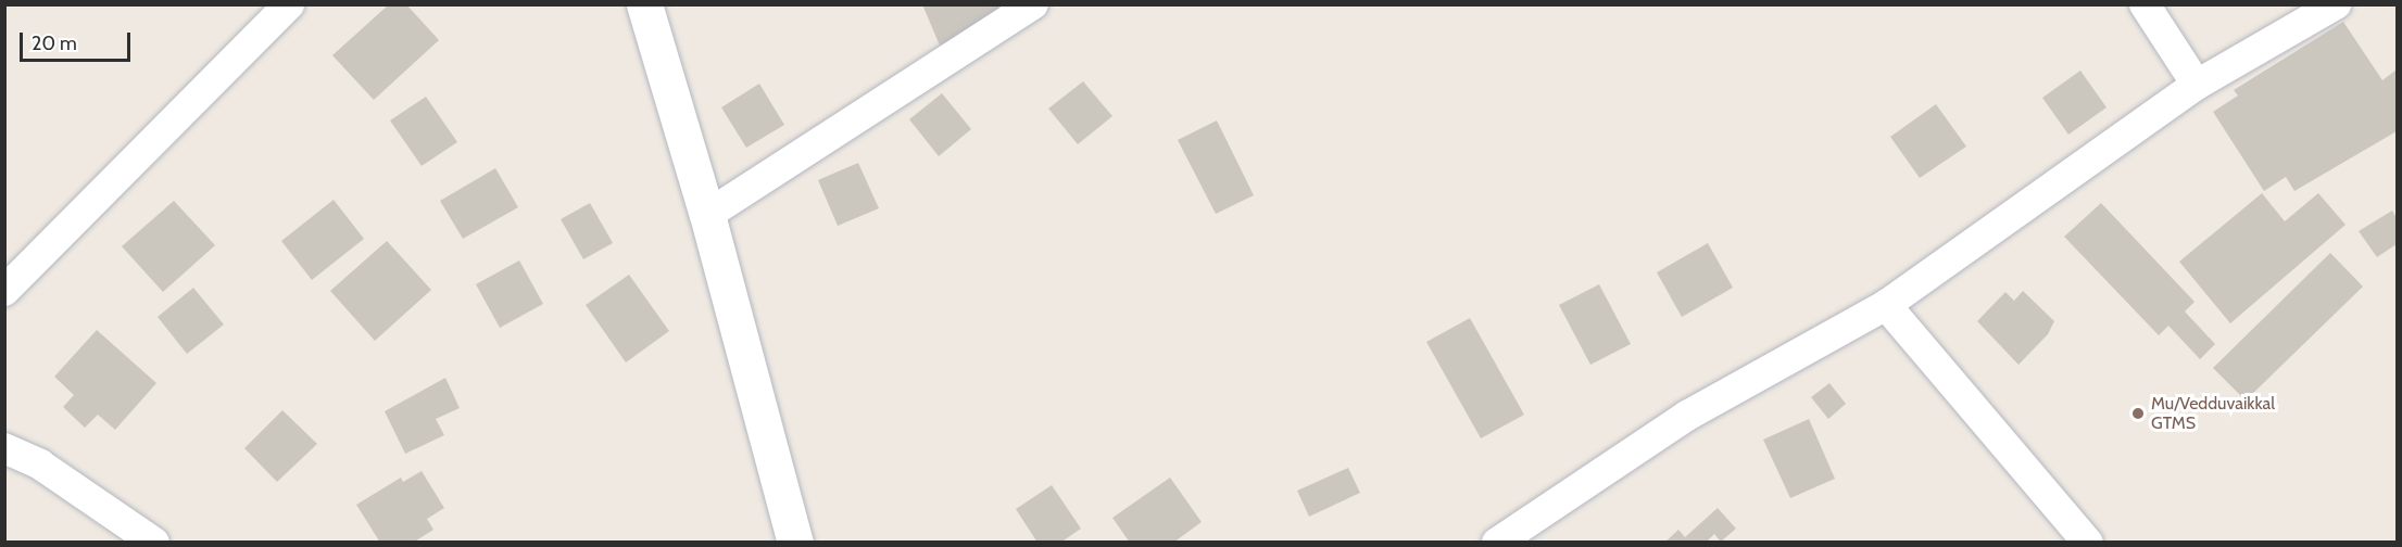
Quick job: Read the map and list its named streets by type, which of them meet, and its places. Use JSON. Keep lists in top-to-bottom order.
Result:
{
  "places": ["Mu/Vedduvaikkal GTMS"],
  "scale_bar": "20 m"
}
